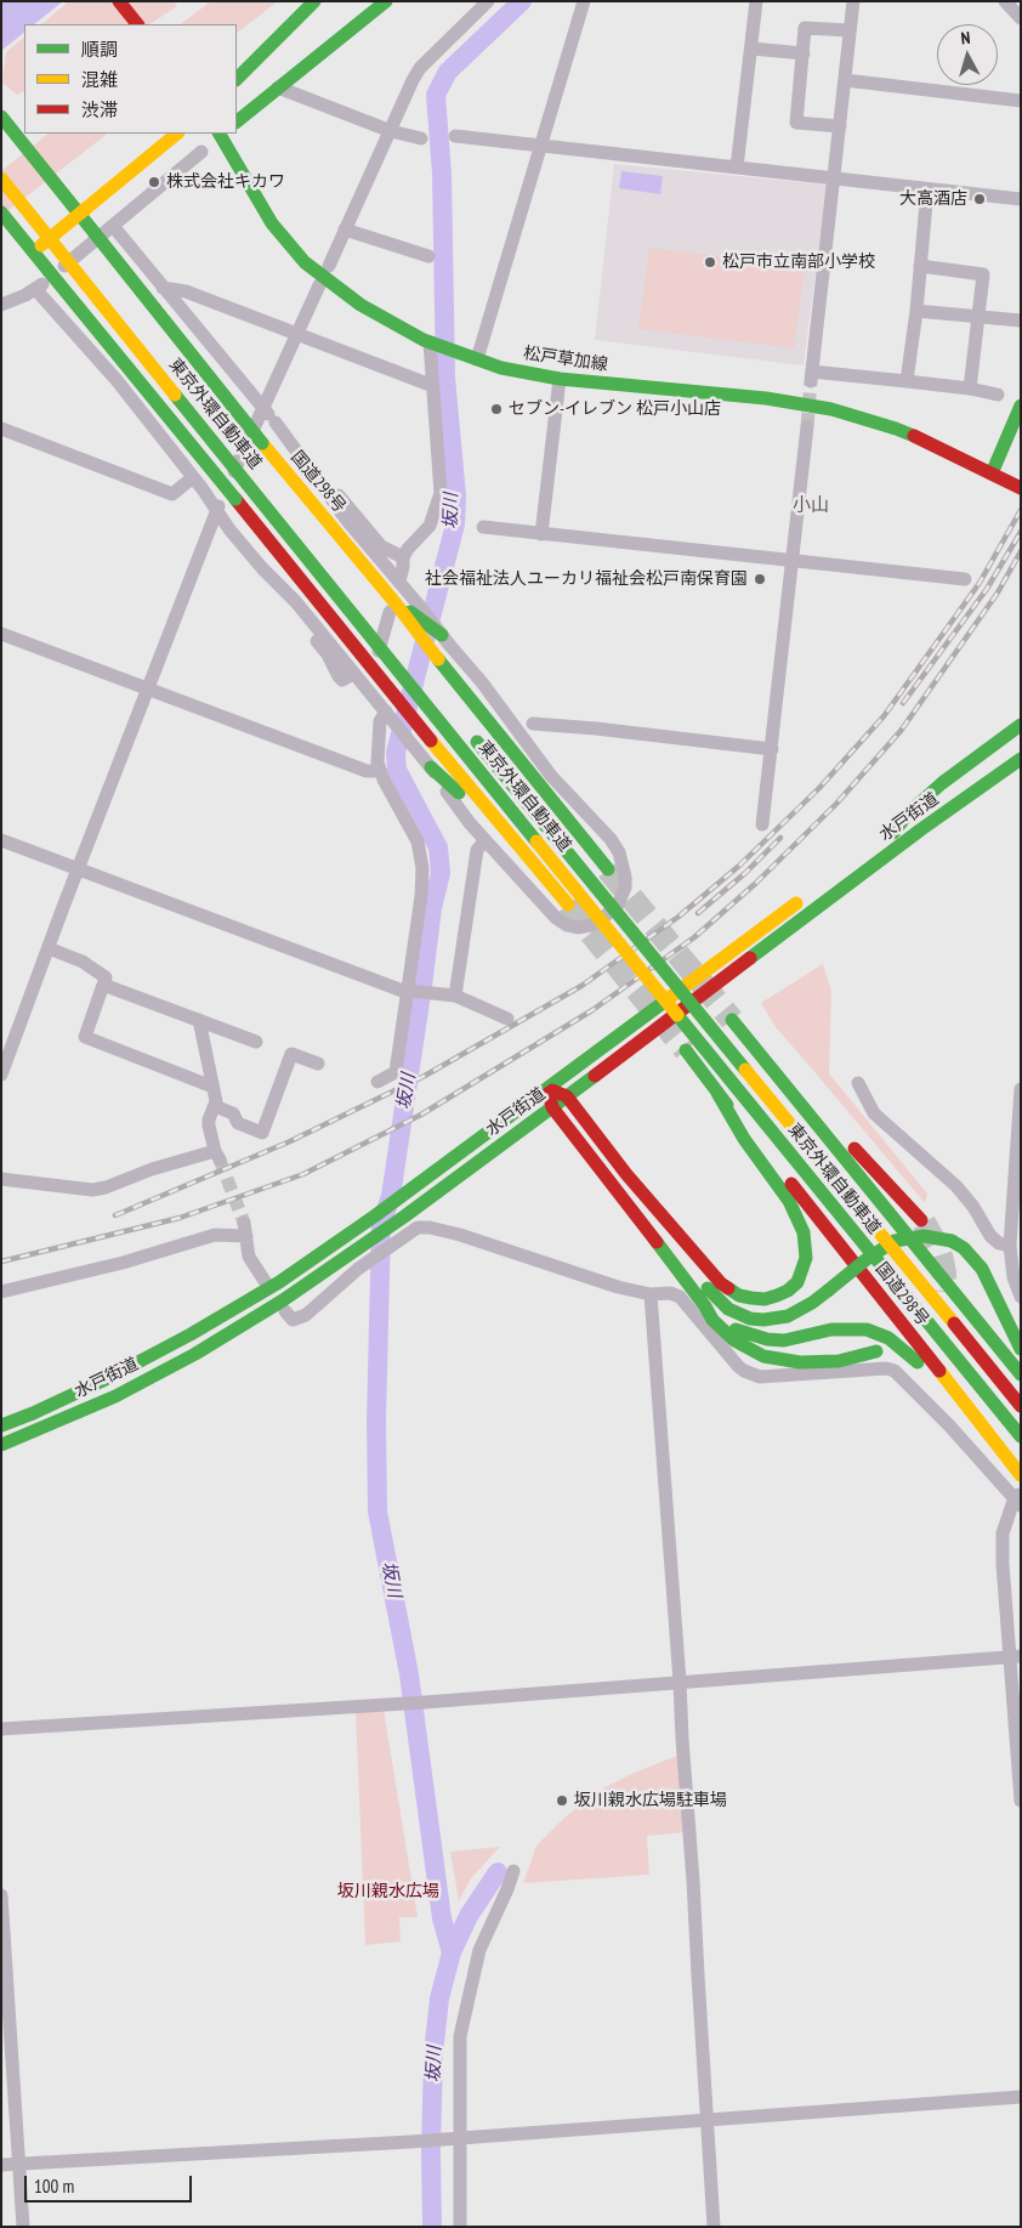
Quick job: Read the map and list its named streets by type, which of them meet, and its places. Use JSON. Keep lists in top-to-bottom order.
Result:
{
  "streets": {
    "main road": [
      "松戸草加線",
      "東京外環自動車道",
      "国道298号",
      "水戸街道"
    ]
  },
  "districts": ["小山"],
  "water": ["坂川"],
  "parks": ["坂川親水広場"],
  "places": [
    "株式会社キカワ",
    "大高酒店",
    "松戸市立南部小学校",
    "セブン-イレブン 松戸小山店",
    "社会福祉法人ユーカリ福祉会松戸南保育園",
    "坂川親水広場駐車場"
  ],
  "legend": ["順調", "混雑", "渋滞"],
  "scale_bar": "100 m",
  "north": "top"
}
